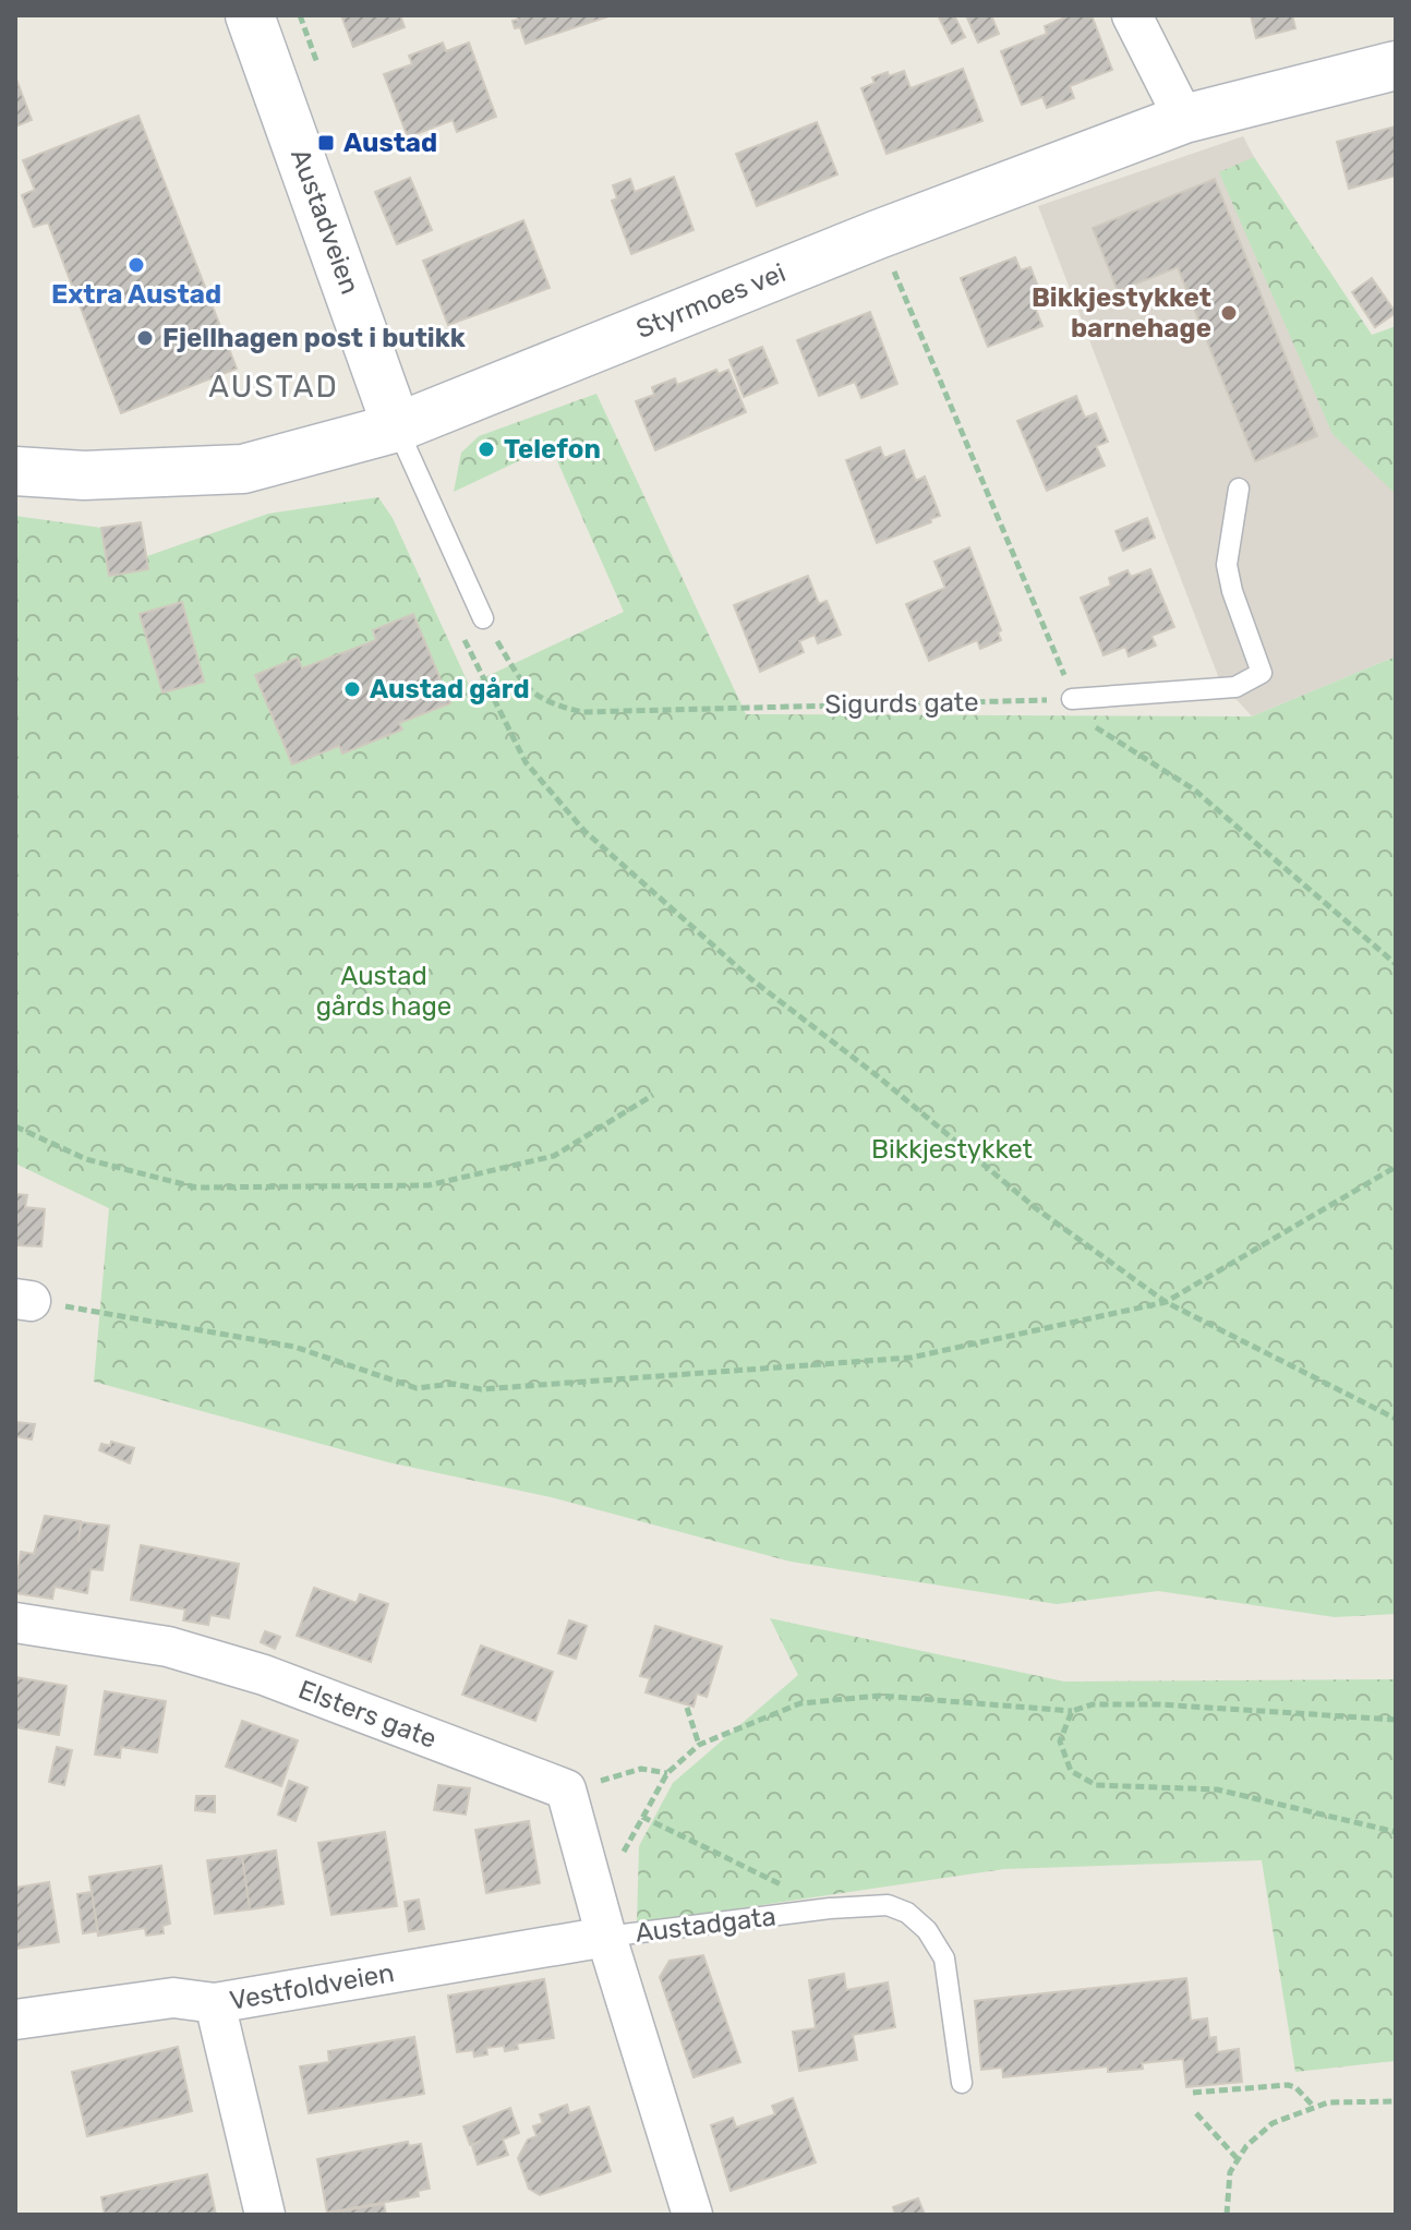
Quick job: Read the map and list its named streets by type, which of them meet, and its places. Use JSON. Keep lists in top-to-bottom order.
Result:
{
  "streets": {
    "main road": ["Austadveien", "Styrmoes vei"],
    "street": ["Elsters gate", "Austadgata", "Vestfoldveien"],
    "path": ["Sigurds gate"]
  },
  "crossings": [
    ["Austadveien", "Styrmoes vei"],
    ["Austadgata", "Vestfoldveien"]
  ],
  "districts": ["AUSTAD"],
  "parks": ["Austad gårds hage", "Bikkjestykket"],
  "places": {
    "transit": ["Austad"],
    "other": [
      "Extra Austad",
      "Bikkjestykket barnehage",
      "Fjellhagen post i butikk",
      "Telefon",
      "Austad gård"
    ]
  }
}
